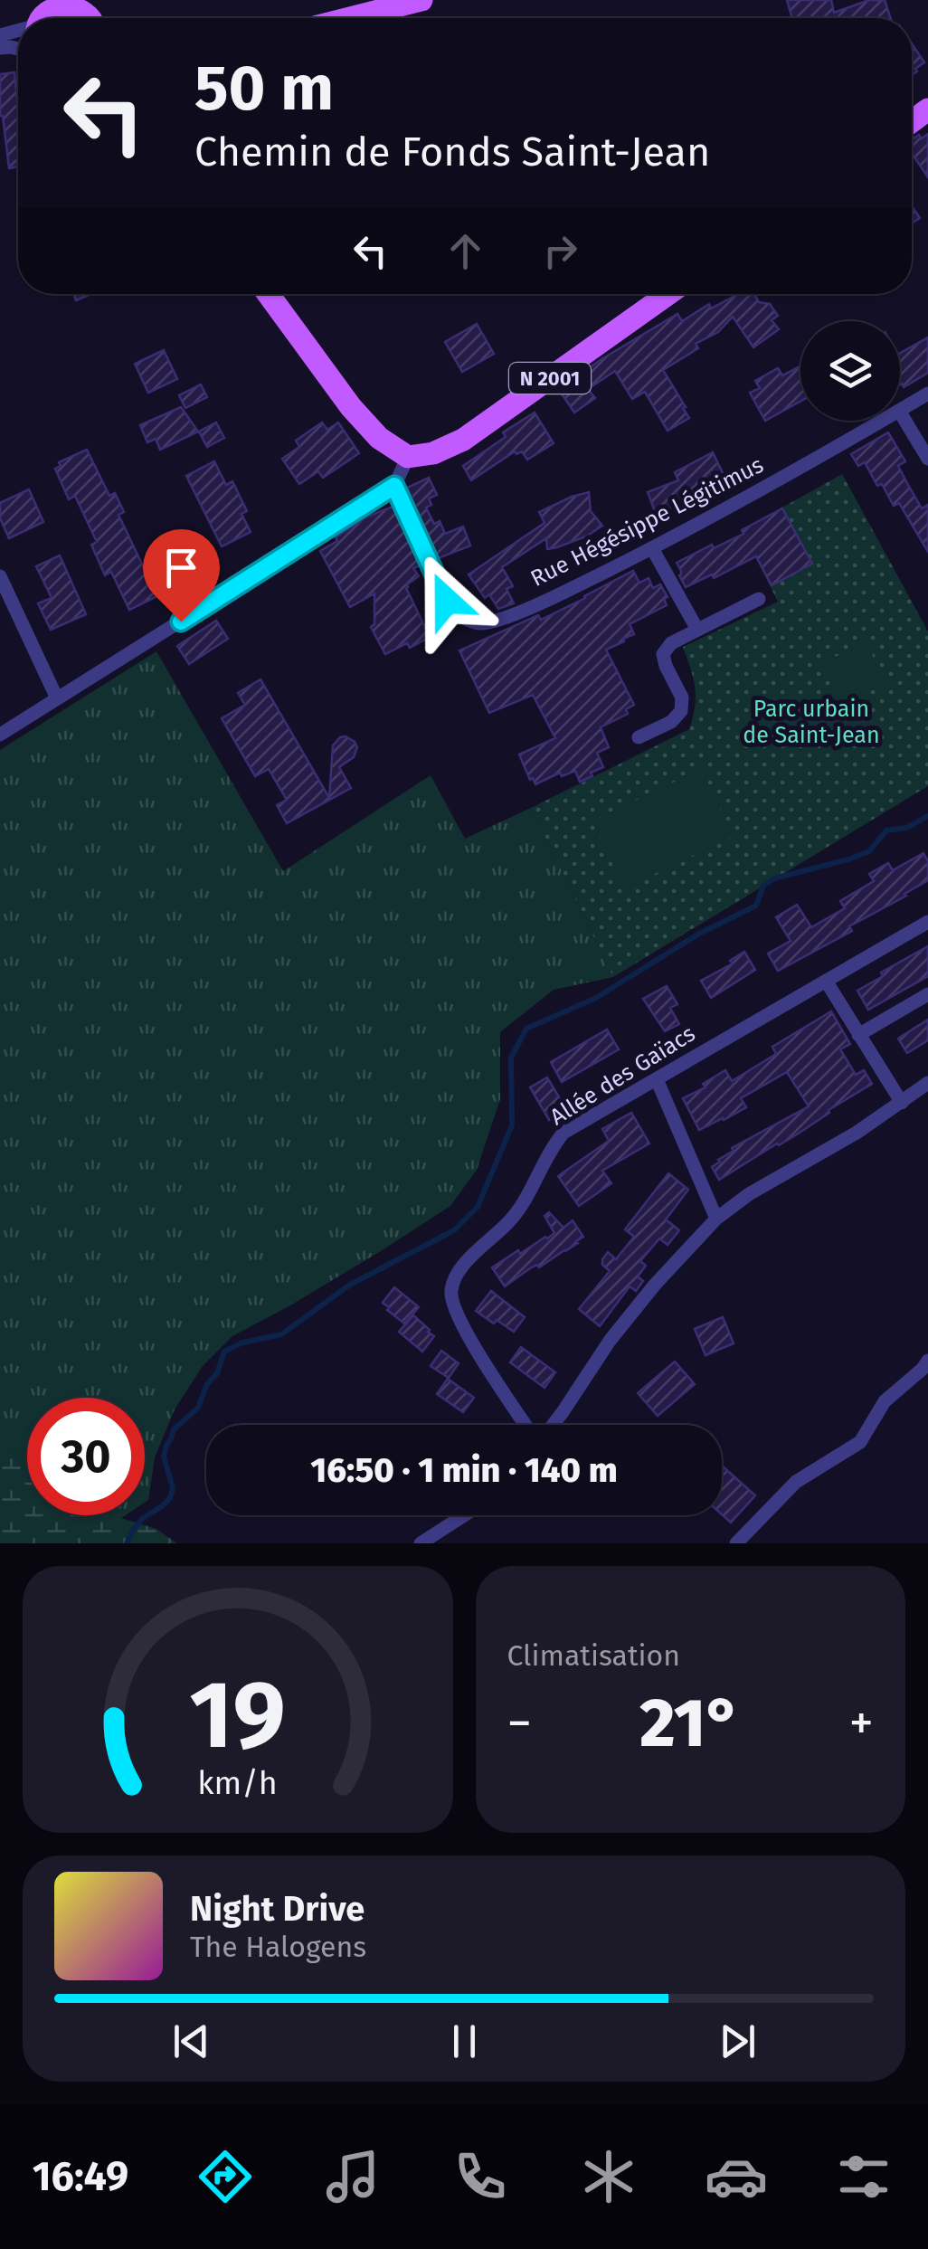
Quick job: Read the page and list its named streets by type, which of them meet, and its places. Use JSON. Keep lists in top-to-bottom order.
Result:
{
  "streets": {
    "main road": ["N 2001"],
    "street": ["Rue Hégésippe Légitimus", "Allée des Gaïacs"]
  },
  "parks": ["Parc urbain de Saint-Jean"],
  "page": {
    "turn": ["50 m", "Chemin de Fonds Saint-Jean"],
    "limit": "30",
    "trip": "16:50 · 1 min · 140 m",
    "tile": "Climatisation",
    "heat": ["−", "21°", "+"],
    "song": ["Night Drive", "The Halogens"],
    "tabs": "16:49",
    "gauge": ["19", "km/h"]
  }
}
